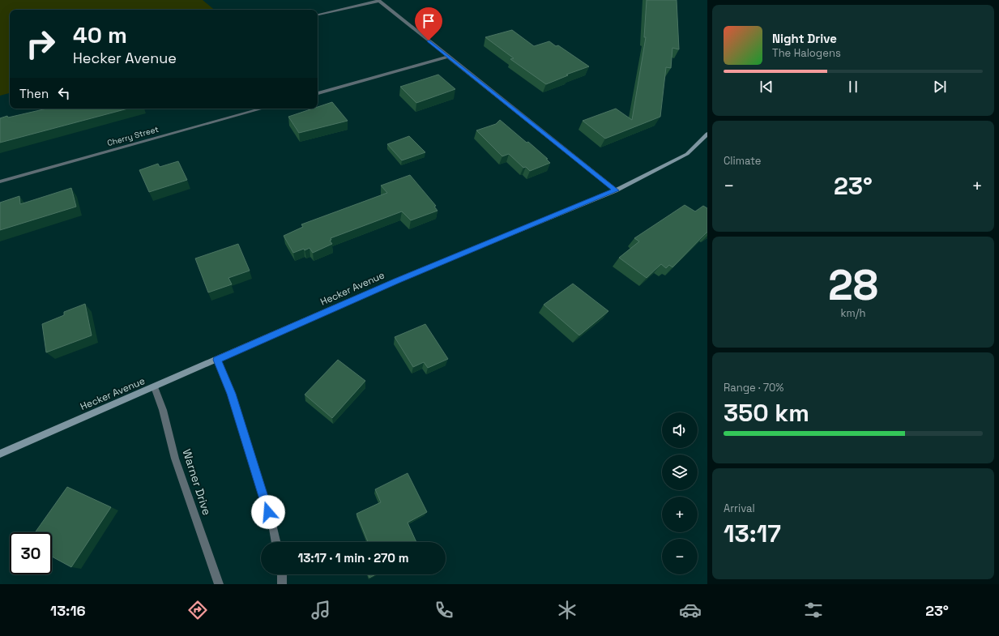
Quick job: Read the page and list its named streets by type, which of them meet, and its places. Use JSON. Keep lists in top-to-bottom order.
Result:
{
  "streets": {
    "street": ["Cherry Street", "Hecker Avenue", "Warner Drive"]
  },
  "crossings": [
    ["Hecker Avenue", "Warner Drive"]
  ],
  "page": {
    "turn": ["40 m", "Hecker Avenue"],
    "song": ["Night Drive", "The Halogens"],
    "then": "Then",
    "tile": [
      "Climate",
      ["28", "km/h"],
      ["Range · 70%", "350 km"],
      ["Arrival", "13:17"]
    ],
    "heat": ["−", "23°", "+"],
    "map_buttons": ["+", "−"],
    "limit": "30",
    "trip": "13:17 · 1 min · 270 m",
    "tabs": ["13:16", "23°"]
  }
}
